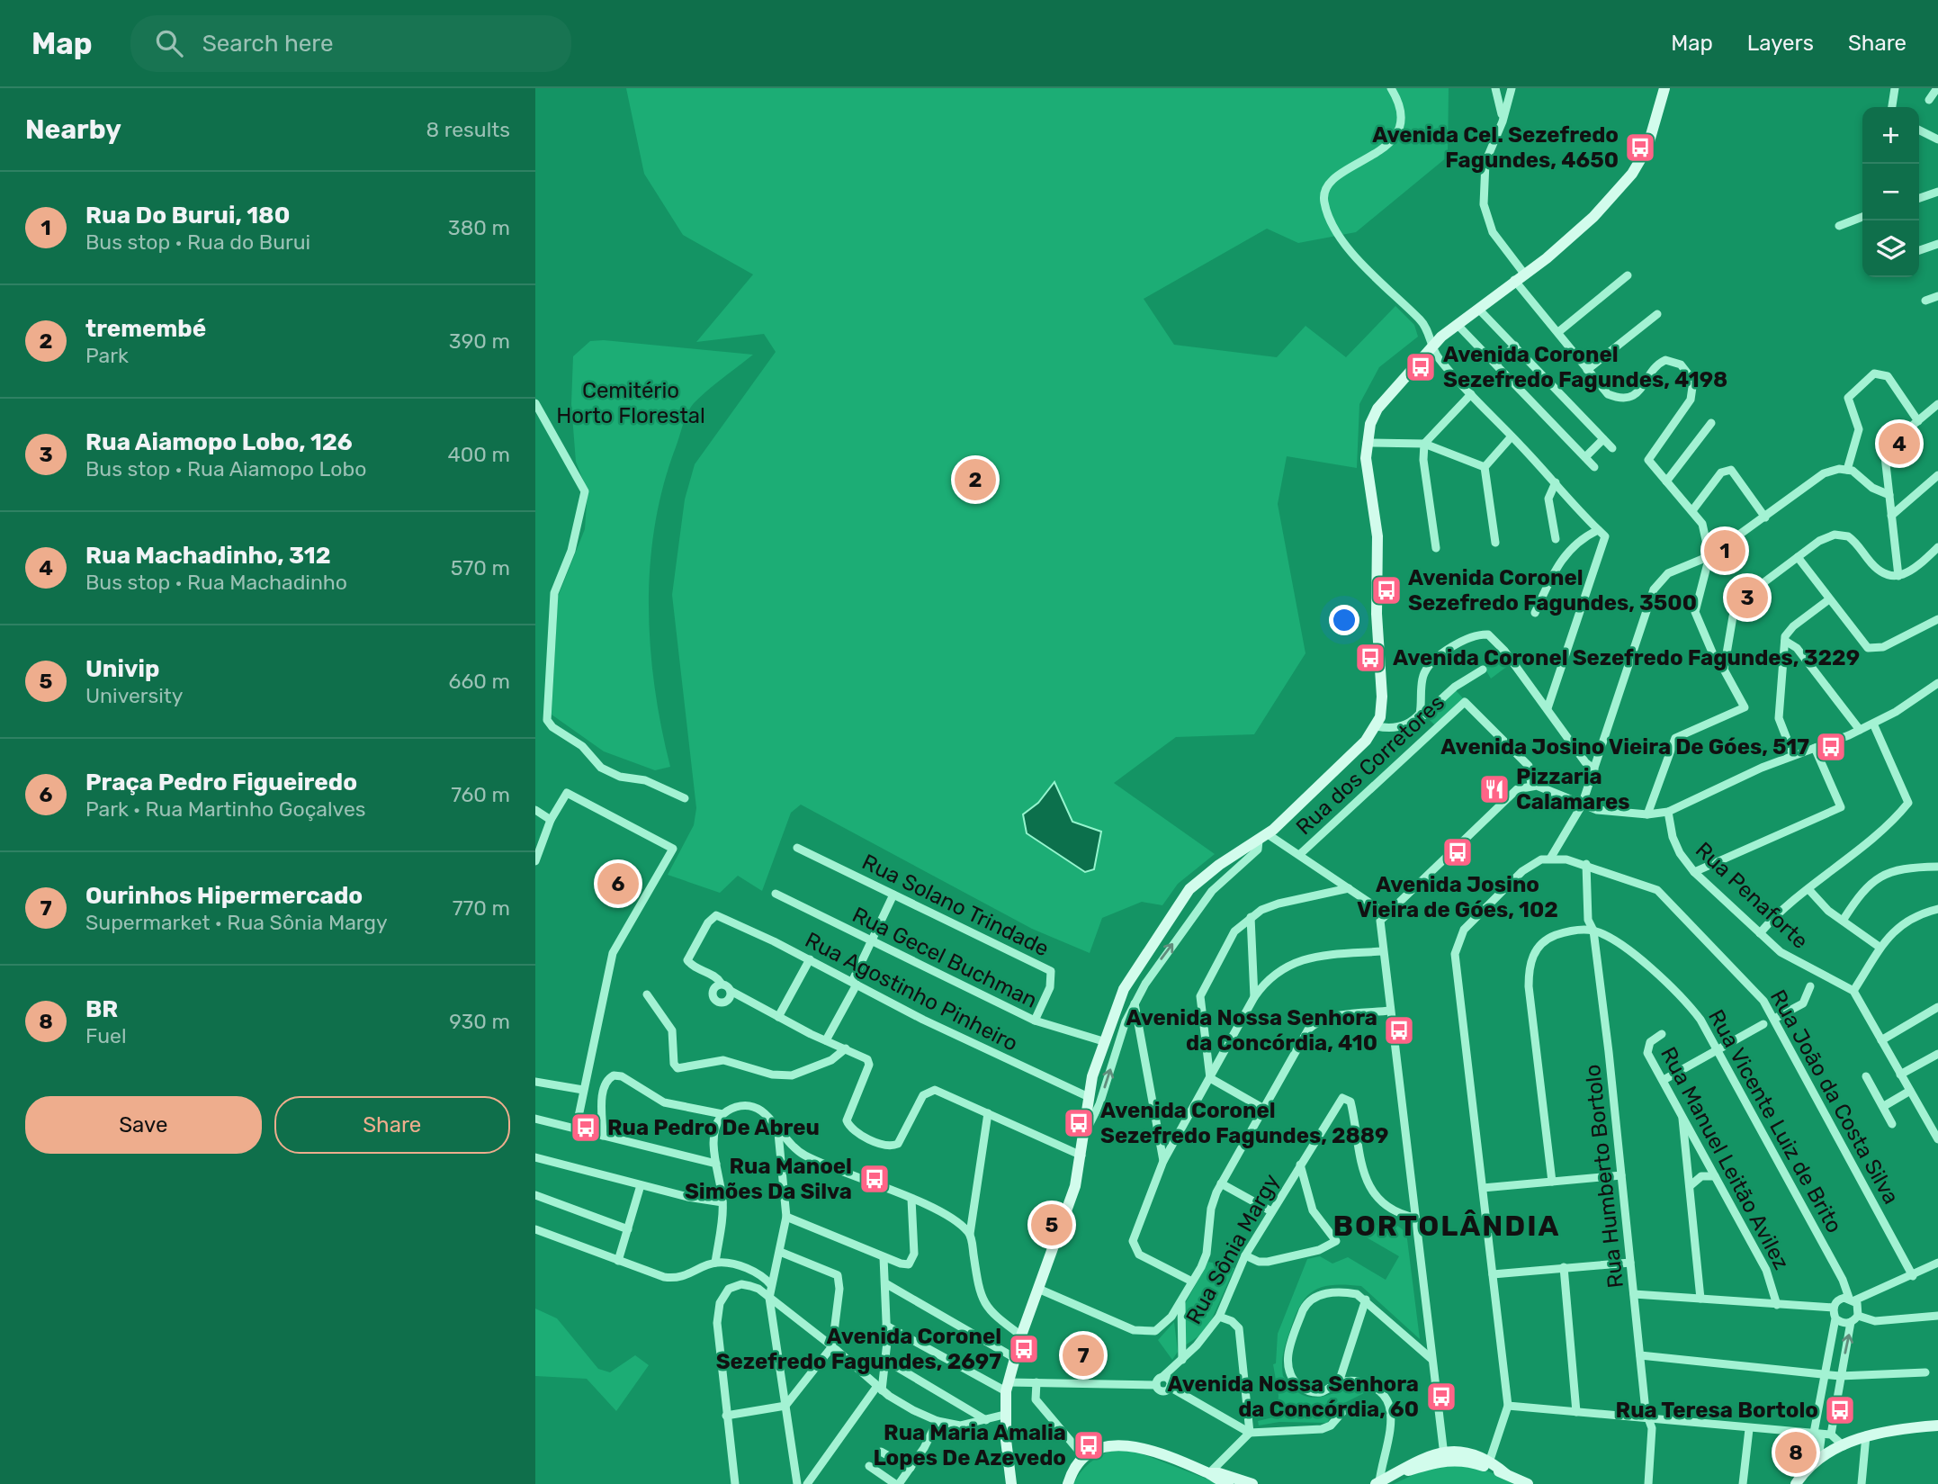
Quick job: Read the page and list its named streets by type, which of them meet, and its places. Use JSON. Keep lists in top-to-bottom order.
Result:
{
  "streets": {
    "street": [
      "Rua dos Corretores",
      "Rua Penaforte",
      "Rua Solano Trindade",
      "Rua Gecel Buchman",
      "Rua Agostinho Pinheiro",
      "Rua João da Costa Silva",
      "Rua Vicente Luiz de Brito",
      "Rua Manuel Leitão Avilez",
      "Rua Humberto Bortolo",
      "Rua Sônia Margy"
    ]
  },
  "crossings": [
    ["Rua Solano Trindade", "Rua Gecel Buchman"],
    ["Rua João da Costa Silva", "Rua Humberto Bortolo"],
    ["Rua Vicente Luiz de Brito", "Rua Humberto Bortolo"]
  ],
  "districts": ["BORTOLÂNDIA"],
  "parks": ["Cemitério Horto Florestal"],
  "places": {
    "bus stop": [
      "Avenida Cel. Sezefredo Fagundes, 4650",
      "Avenida Coronel Sezefredo Fagundes, 4198",
      "Avenida Coronel Sezefredo Fagundes, 3500",
      "Avenida Coronel Sezefredo Fagundes, 3229",
      "Avenida Josino Vieira De Góes, 517",
      "Avenida Josino Vieira de Góes, 102",
      "Avenida Nossa Senhora da Concórdia, 410",
      "Avenida Coronel Sezefredo Fagundes, 2889",
      "Rua Pedro De Abreu",
      "Rua Manoel Simões Da Silva",
      "Avenida Coronel Sezefredo Fagundes, 2697",
      "Avenida Nossa Senhora da Concórdia, 60",
      "Rua Teresa Bortolo",
      "Rua Maria Amalia Lopes De Azevedo"
    ],
    "restaurant": ["Pizzaria Calamares"]
  },
  "page": {
    "header": "Map",
    "search": "Search here",
    "nav": ["Map", "Layers", "Share"],
    "heading": ["Nearby", "8 results"],
    "map_buttons": ["+", "−"],
    "list": [
      {
        "mark": "1",
        "name": "Rua Do Burui, 180",
        "note": "Bus stop · Rua do Burui",
        "value": "380 m"
      },
      {
        "mark": "2",
        "name": "tremembé",
        "note": "Park",
        "value": "390 m"
      },
      {
        "mark": "3",
        "name": "Rua Aiamopo Lobo, 126",
        "note": "Bus stop · Rua Aiamopo Lobo",
        "value": "400 m"
      },
      {
        "mark": "4",
        "name": "Rua Machadinho, 312",
        "note": "Bus stop · Rua Machadinho",
        "value": "570 m"
      },
      {
        "mark": "5",
        "name": "Univip",
        "note": "University",
        "value": "660 m"
      },
      {
        "mark": "6",
        "name": "Praça Pedro Figueiredo",
        "note": "Park · Rua Martinho Goçalves",
        "value": "760 m"
      },
      {
        "mark": "7",
        "name": "Ourinhos Hipermercado",
        "note": "Supermarket · Rua Sônia Margy",
        "value": "770 m"
      },
      {
        "mark": "8",
        "name": "BR",
        "note": "Fuel",
        "value": "930 m"
      }
    ],
    "pins": [
      "4",
      "2",
      "1",
      "3",
      "6",
      "5",
      "7",
      "8"
    ],
    "buttons": ["Save", "Share"]
  }
}
